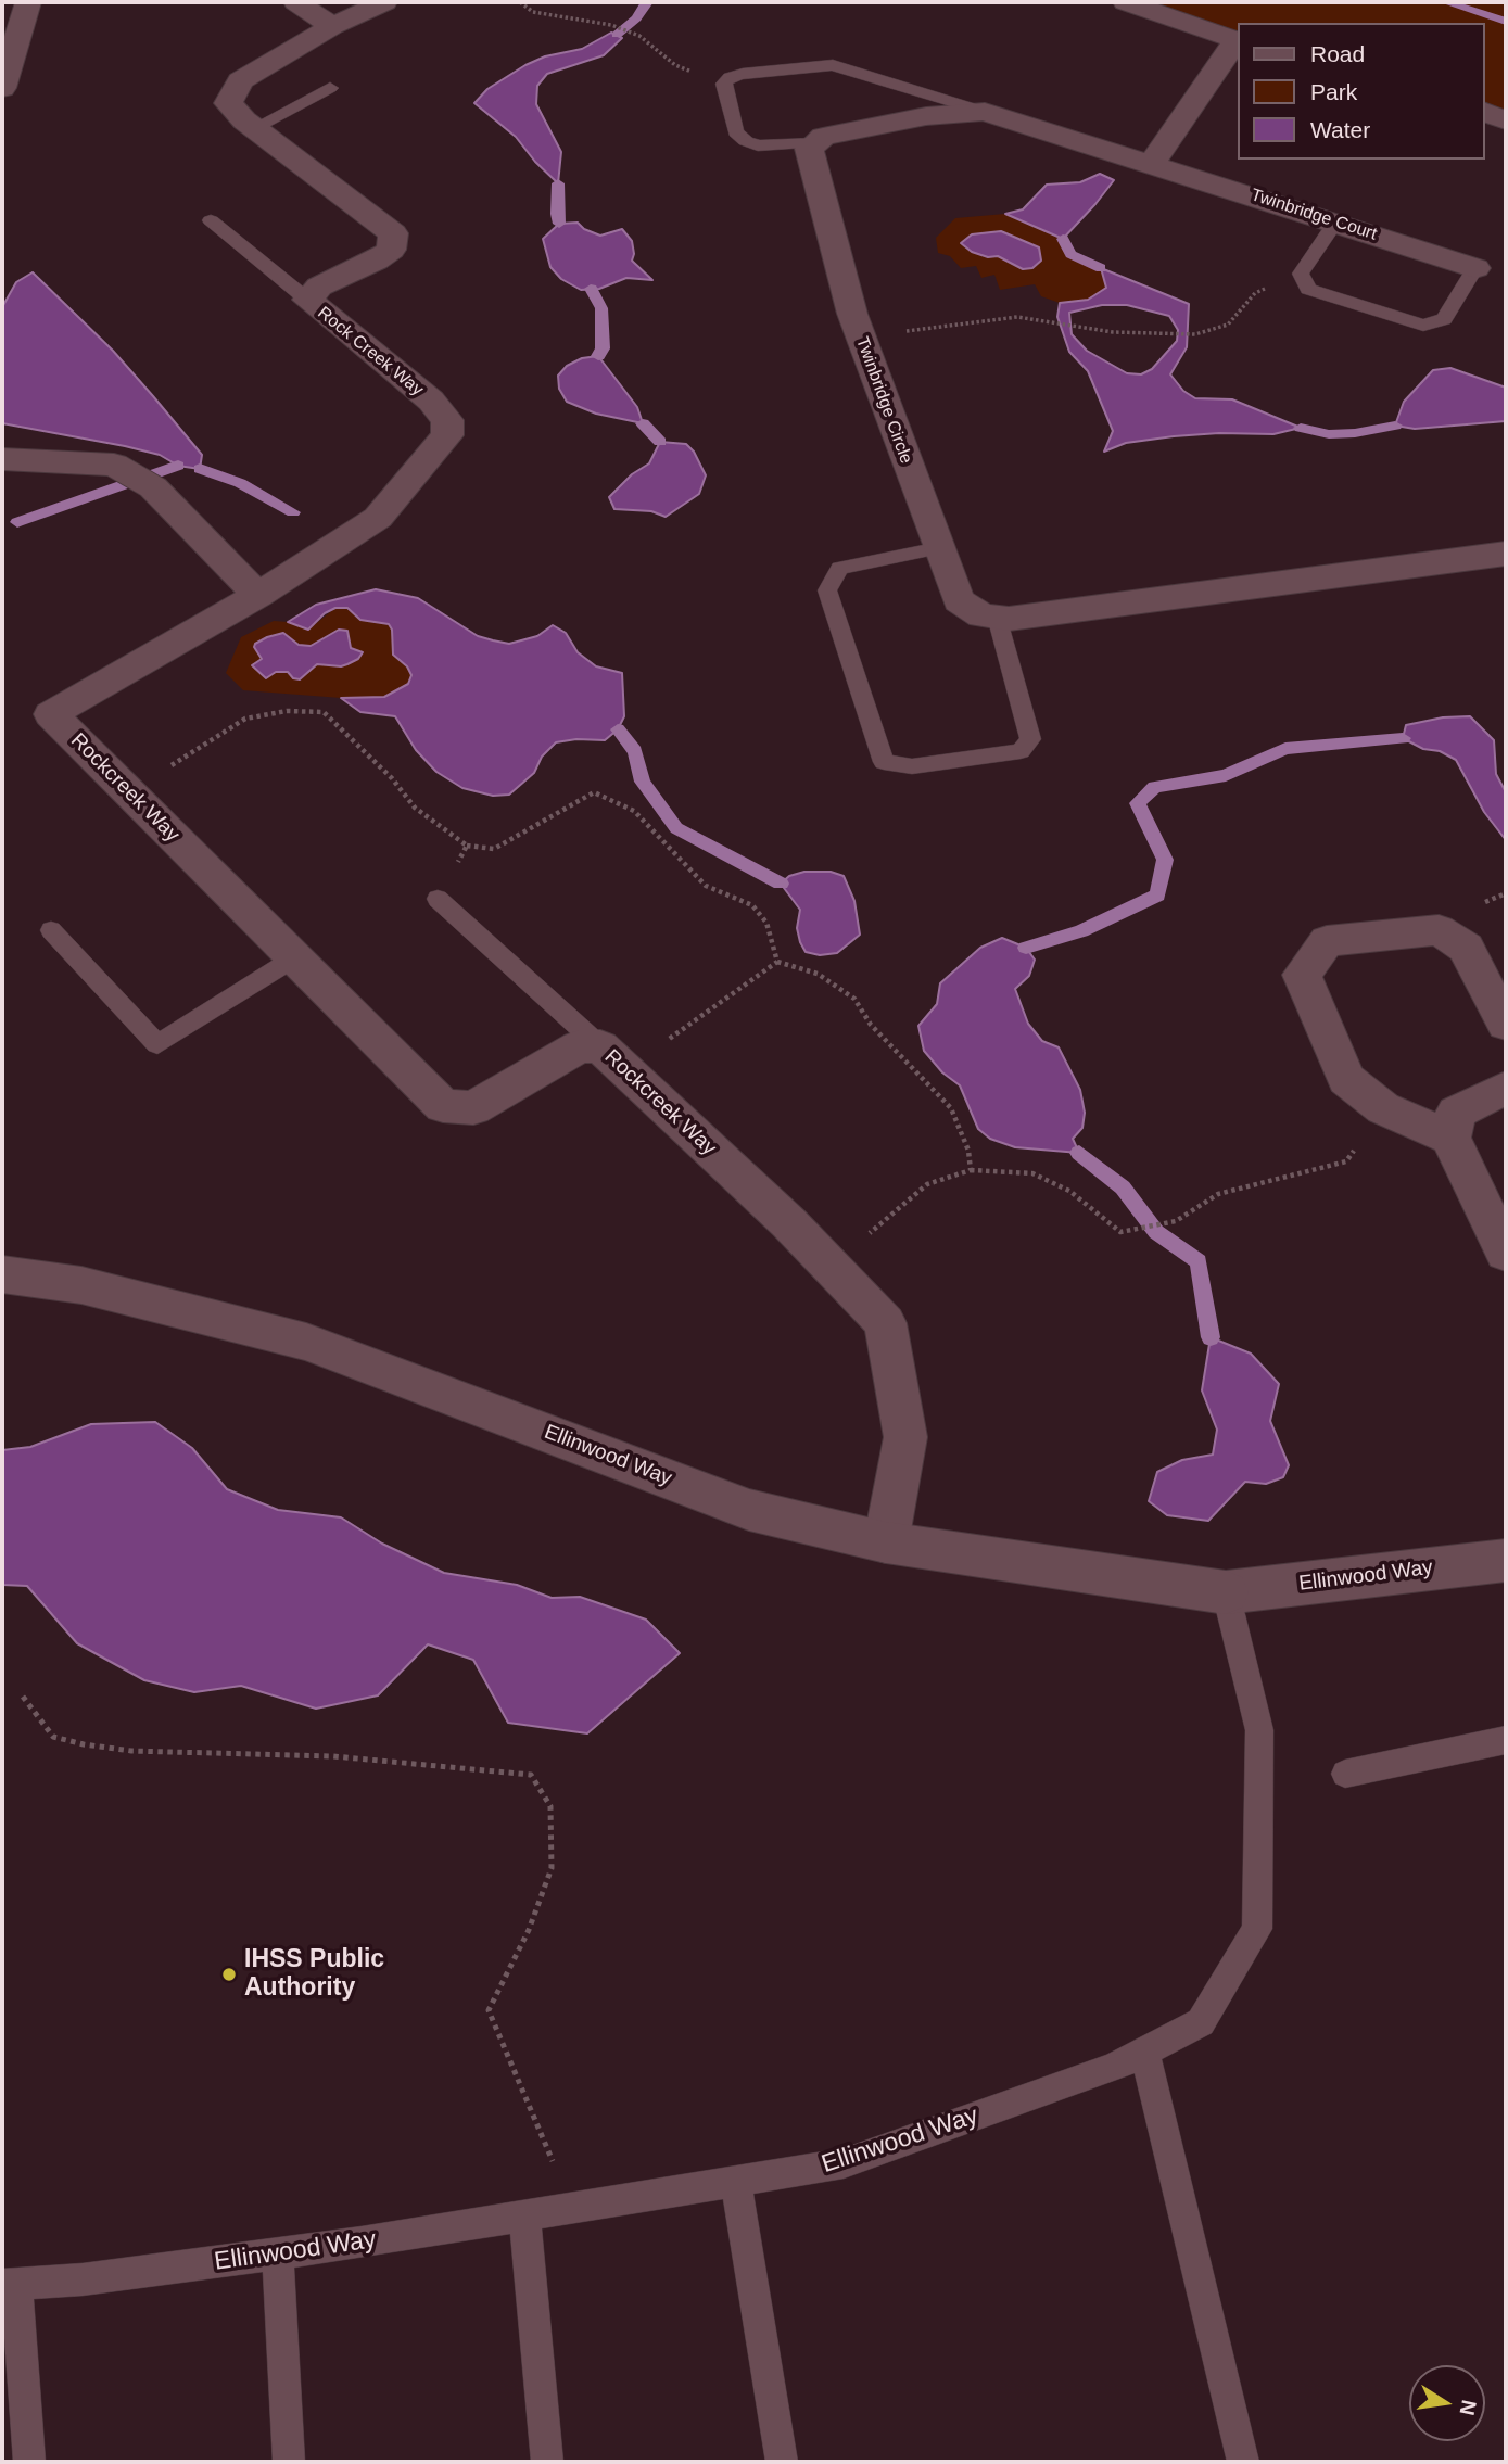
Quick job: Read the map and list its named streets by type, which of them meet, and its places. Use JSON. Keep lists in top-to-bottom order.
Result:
{
  "streets": {
    "street": [
      "Twinbridge Court",
      "Rock Creek Way",
      "Twinbridge Circle",
      "Rockcreek Way",
      "Ellinwood Way"
    ]
  },
  "crossings": [
    ["Rock Creek Way", "Rockcreek Way"],
    ["Rockcreek Way", "Ellinwood Way"]
  ],
  "places": ["IHSS Public Authority"],
  "legend": ["Road", "Park", "Water"],
  "north": "right"
}
